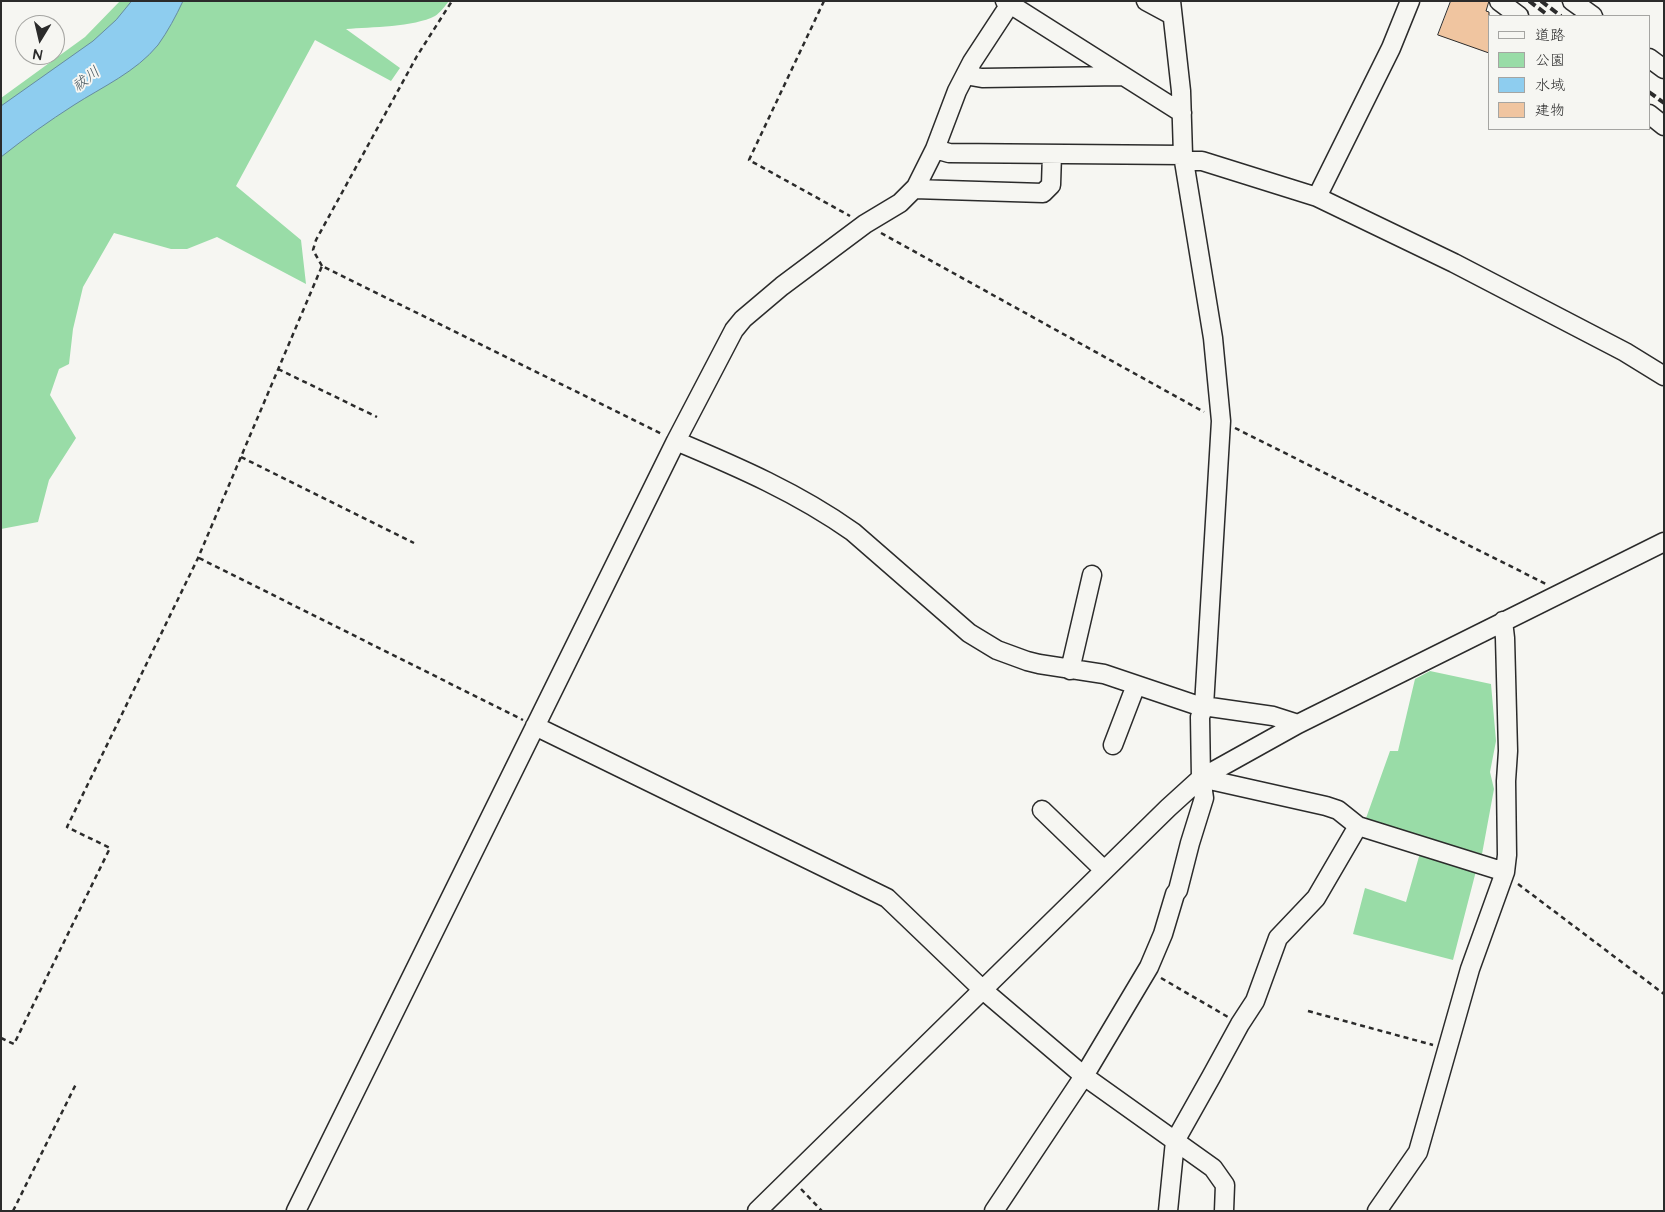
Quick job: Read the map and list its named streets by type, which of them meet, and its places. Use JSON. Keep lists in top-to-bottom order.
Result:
{
  "water": ["祓川"],
  "legend": [
    "道路",
    "公園",
    "水域",
    "建物"
  ],
  "north": "bottom"
}
